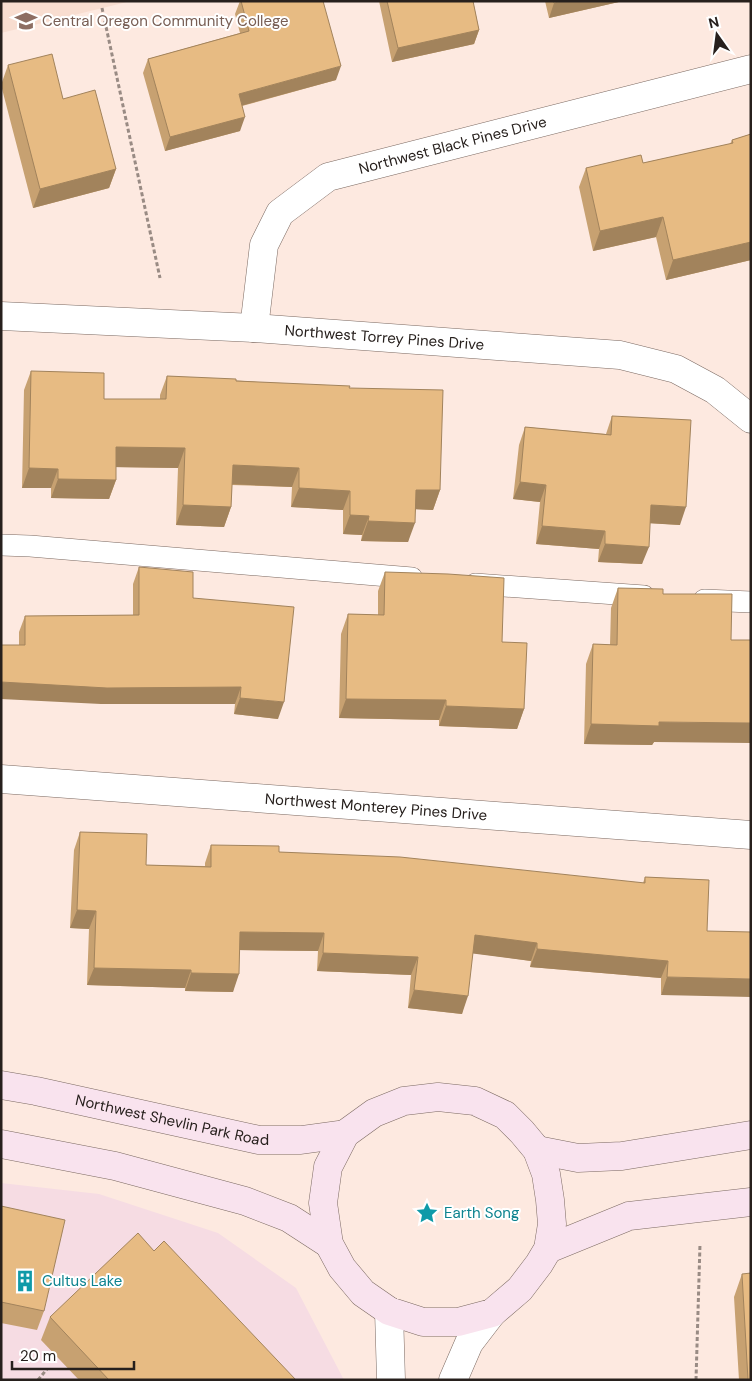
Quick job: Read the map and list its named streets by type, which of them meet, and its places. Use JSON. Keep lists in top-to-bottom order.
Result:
{
  "streets": {
    "main road": ["Northwest Shevlin Park Road"],
    "street": ["Northwest Black Pines Drive", "Northwest Torrey Pines Drive", "Northwest Monterey Pines Drive"]
  },
  "crossings": [
    ["Northwest Black Pines Drive", "Northwest Torrey Pines Drive"]
  ],
  "places": {
    "school or university": ["Central Oregon Community College"],
    "place": ["Earth Song"],
    "building": ["Cultus Lake"]
  },
  "scale_bar": "20 m",
  "north": "top"
}
